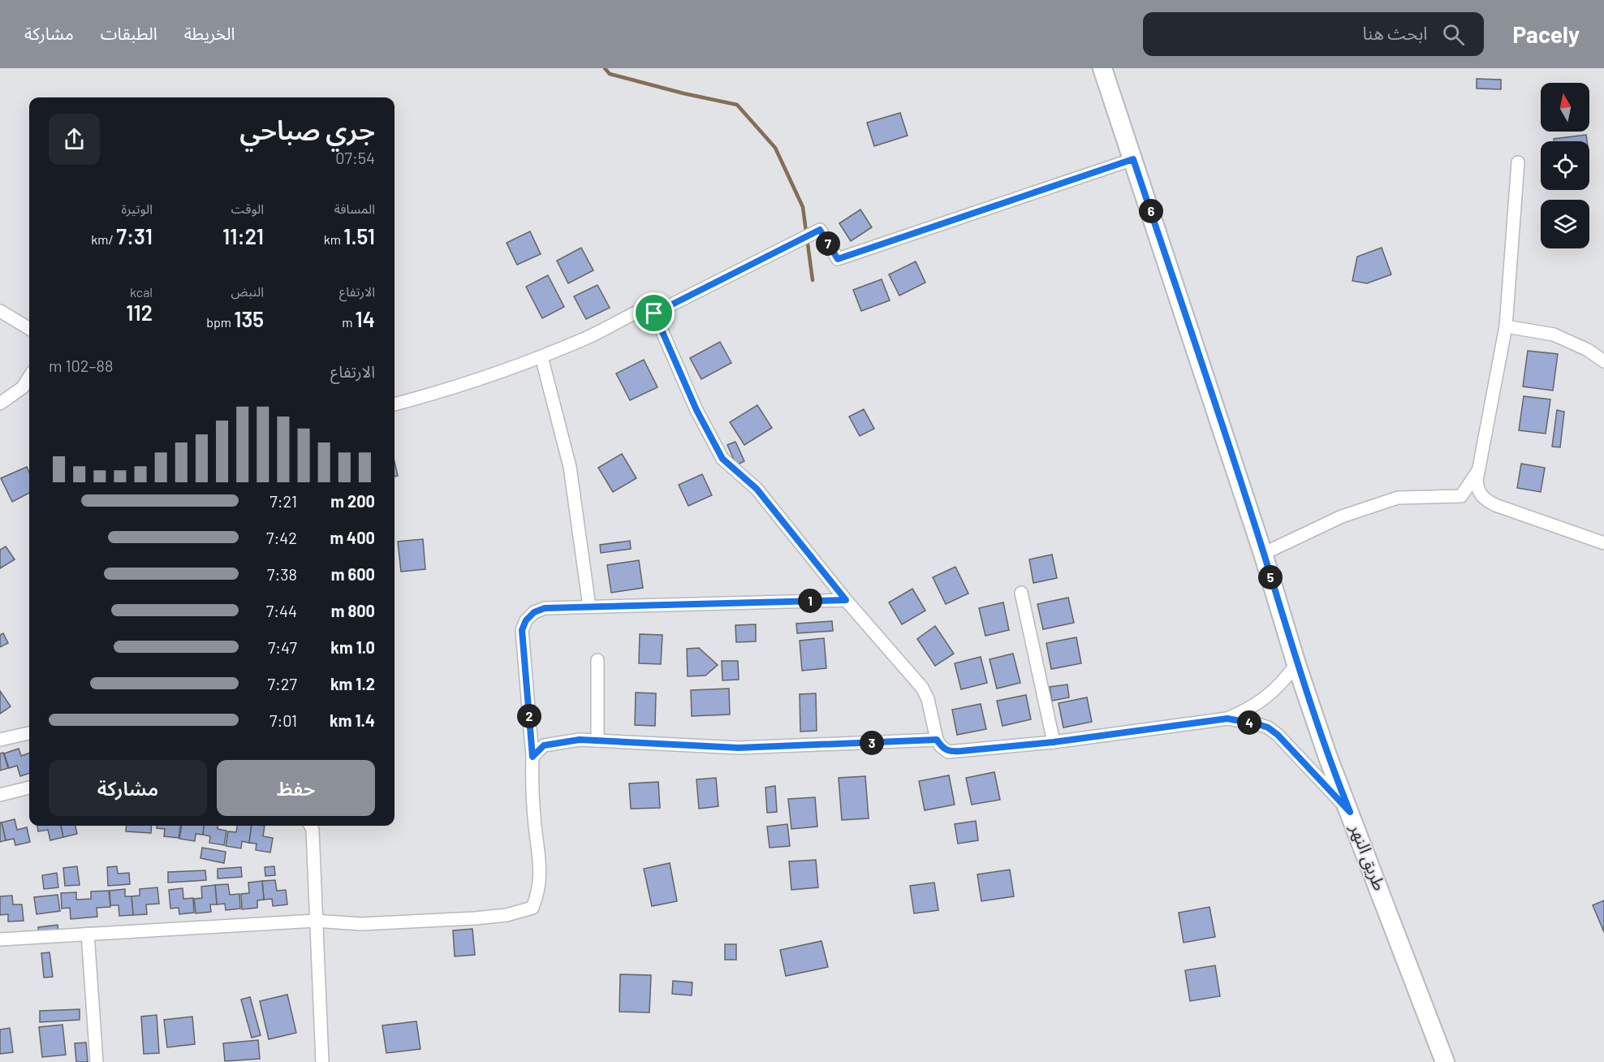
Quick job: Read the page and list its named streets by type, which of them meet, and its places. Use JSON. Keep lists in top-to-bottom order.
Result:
{
  "streets": {
    "main road": ["طريق النهر"]
  },
  "north": "top",
  "page": {
    "header": "Pacely",
    "search": "ابحث هنا",
    "nav": ["الخريطة", "الطبقات", "مشاركة"],
    "heading": ["جري صباحي", "07:54"],
    "stats": [
      ["المسافة", "1.51 km"],
      ["الوقت", "11:21"],
      ["الوتيرة", "7:31 /km"],
      ["الارتفاع", "14 m"],
      ["النبض", "135 bpm"],
      ["kcal", "112"]
    ],
    "pins": [
      "6",
      "7",
      "5",
      "1",
      "2",
      "4",
      "3"
    ],
    "chart": ["الارتفاع", "88–102 m"],
    "list": [
      {
        "name": "200 m",
        "note": "7:21"
      },
      {
        "name": "400 m",
        "note": "7:42"
      },
      {
        "name": "600 m",
        "note": "7:38"
      },
      {
        "name": "800 m",
        "note": "7:44"
      },
      {
        "name": "1.0 km",
        "note": "7:47"
      },
      {
        "name": "1.2 km",
        "note": "7:27"
      },
      {
        "name": "1.4 km",
        "note": "7:01"
      }
    ],
    "buttons": ["حفظ", "مشاركة"]
  }
}
